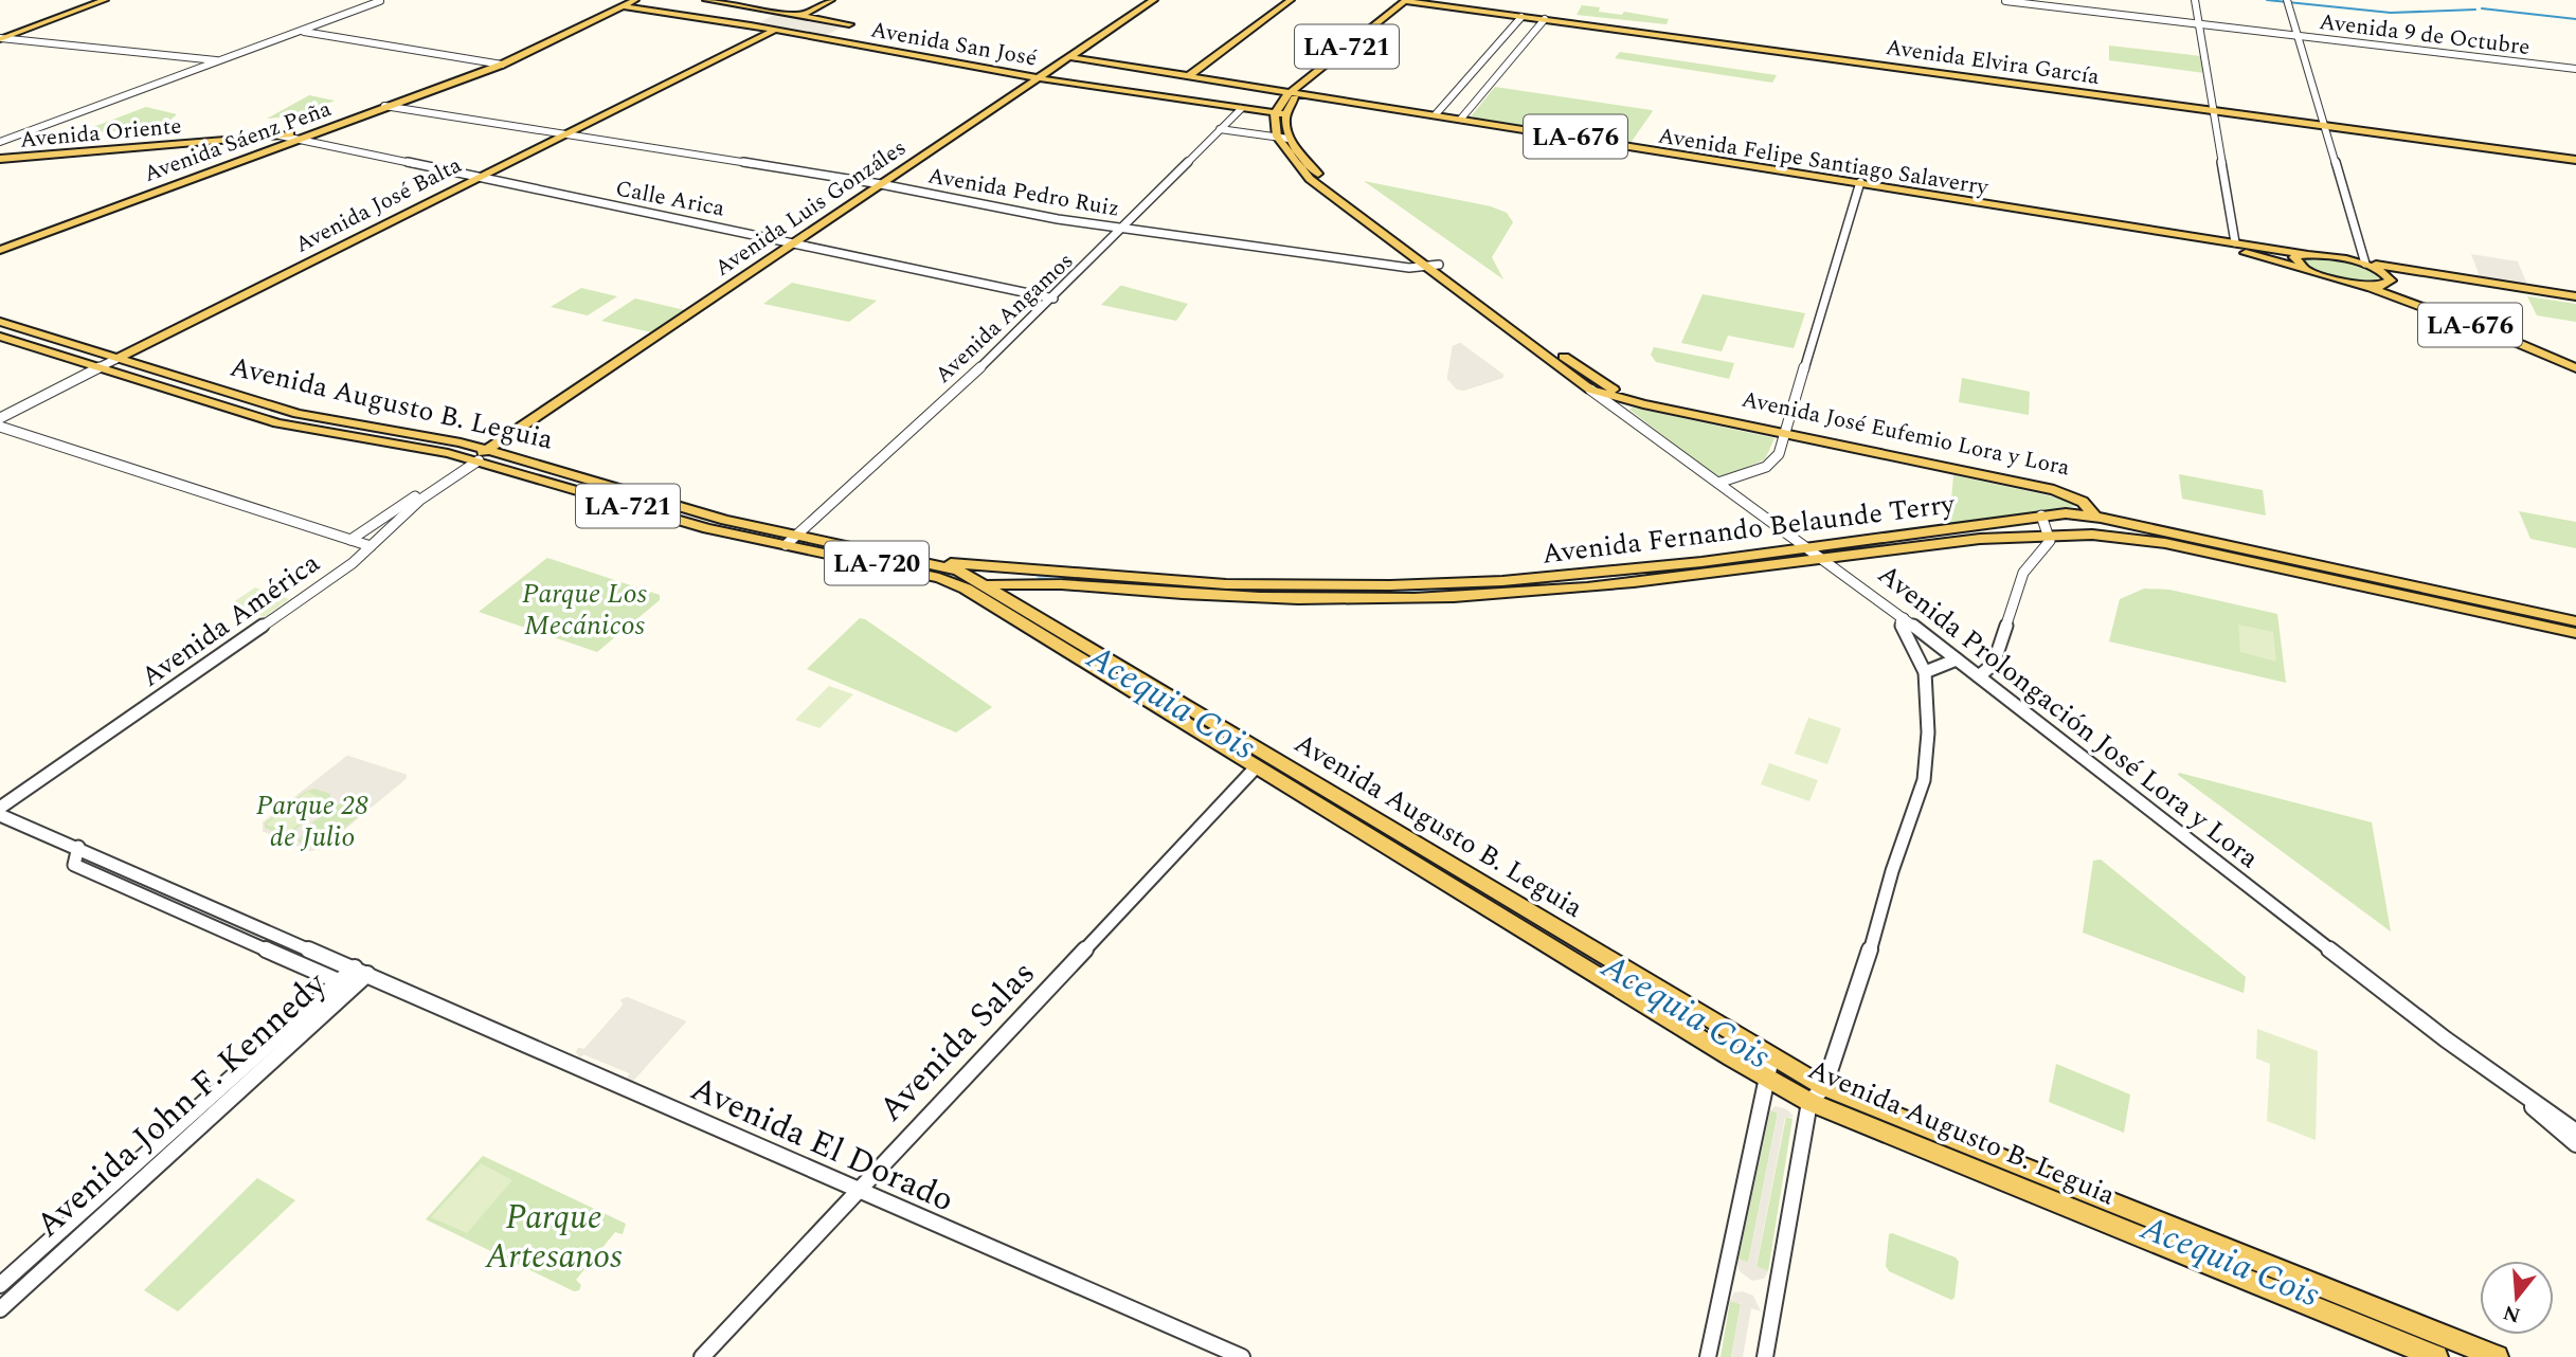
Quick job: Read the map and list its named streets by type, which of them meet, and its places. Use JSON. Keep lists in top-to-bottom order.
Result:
{
  "streets": {
    "main road": [
      "Avenida San José",
      "LA-721",
      "Avenida Elvira García",
      "Avenida Oriente",
      "LA-676",
      "Avenida Sáenz Peña",
      "Avenida Felipe Santiago Salaverry",
      "Avenida José Balta",
      "Avenida Luis Gonzáles",
      "Avenida Augusto B. Leguia",
      "Avenida José Eufemio Lora y Lora",
      "Avenida Fernando Belaunde Terry",
      "LA-720"
    ],
    "street": [
      "Avenida 9 de Octubre",
      "Avenida Pedro Ruiz",
      "Calle Arica",
      "Avenida Angamos",
      "Avenida América",
      "Avenida Prolongación José Lora y Lora",
      "Avenida Salas",
      "Avenida John F. Kennedy",
      "Avenida El Dorado"
    ]
  },
  "crossings": [
    ["Avenida San José", "LA-721"],
    ["Avenida San José", "Avenida Sáenz Peña"],
    ["Avenida San José", "Avenida José Balta"],
    ["Avenida San José", "Avenida Luis Gonzáles"],
    ["Avenida San José", "Avenida Angamos"],
    ["LA-721", "Avenida Elvira García"],
    ["LA-721", "Avenida Felipe Santiago Salaverry"],
    ["Avenida Oriente", "Avenida Sáenz Peña"],
    ["Avenida Oriente", "Calle Arica"],
    ["LA-676", "Avenida Felipe Santiago Salaverry"],
    ["Avenida Sáenz Peña", "Avenida Pedro Ruiz"],
    ["Avenida Sáenz Peña", "Calle Arica"],
    ["Avenida Pedro Ruiz", "Avenida José Balta"],
    ["Avenida Pedro Ruiz", "Avenida Luis Gonzáles"],
    ["Avenida Pedro Ruiz", "Avenida Angamos"],
    ["Avenida Pedro Ruiz", "Avenida José Eufemio Lora y Lora"],
    ["Calle Arica", "Avenida José Balta"],
    ["Calle Arica", "Avenida Luis Gonzáles"],
    ["Calle Arica", "Avenida Angamos"],
    ["Avenida José Balta", "Avenida Augusto B. Leguia"],
    ["Avenida Luis Gonzáles", "Avenida Augusto B. Leguia"],
    ["Avenida Luis Gonzáles", "Avenida América"],
    ["Avenida Angamos", "Avenida Augusto B. Leguia"],
    ["Avenida Augusto B. Leguia", "Avenida Fernando Belaunde Terry"],
    ["Avenida Augusto B. Leguia", "Avenida América"],
    ["Avenida Augusto B. Leguia", "Avenida Salas"],
    ["Avenida José Eufemio Lora y Lora", "Avenida Fernando Belaunde Terry"],
    ["Avenida José Eufemio Lora y Lora", "Avenida Prolongación José Lora y Lora"],
    ["Avenida Fernando Belaunde Terry", "Avenida Prolongación José Lora y Lora"],
    ["Avenida Salas", "Avenida El Dorado"],
    ["Avenida John F. Kennedy", "Avenida El Dorado"]
  ],
  "water": ["Acequia Cois"],
  "parks": ["Parque Los Mecánicos", "Parque 28 de Julio", "Parque Artesanos"],
  "north": "bottom"
}
